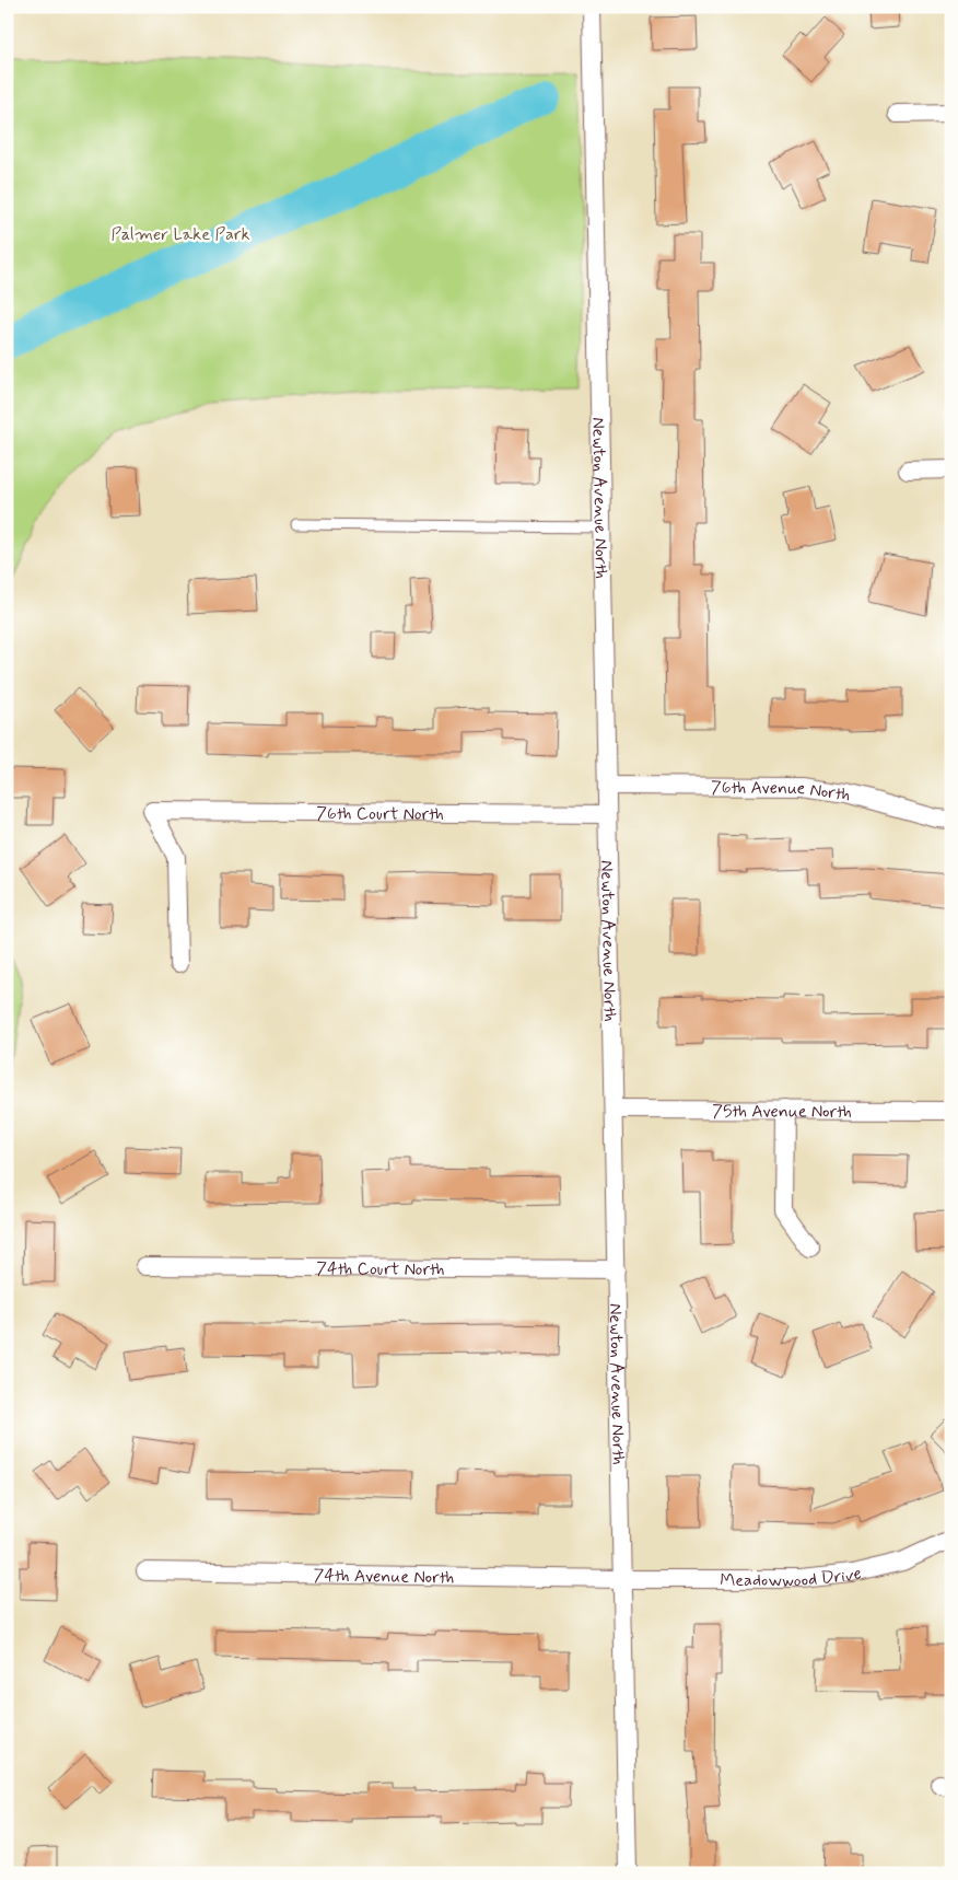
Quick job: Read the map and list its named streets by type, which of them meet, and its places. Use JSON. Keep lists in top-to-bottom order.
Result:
{
  "streets": {
    "street": [
      "Newton Avenue North",
      "76th Avenue North",
      "76th Court North",
      "75th Avenue North",
      "74th Court North",
      "Meadowwood Drive",
      "74th Avenue North"
    ]
  },
  "crossings": [
    ["Newton Avenue North", "76th Avenue North"],
    ["Newton Avenue North", "76th Court North"],
    ["Newton Avenue North", "75th Avenue North"],
    ["Newton Avenue North", "74th Court North"],
    ["Newton Avenue North", "Meadowwood Drive"],
    ["Newton Avenue North", "74th Avenue North"],
    ["Meadowwood Drive", "74th Avenue North"]
  ],
  "parks": ["Palmer Lake Park"]
}
